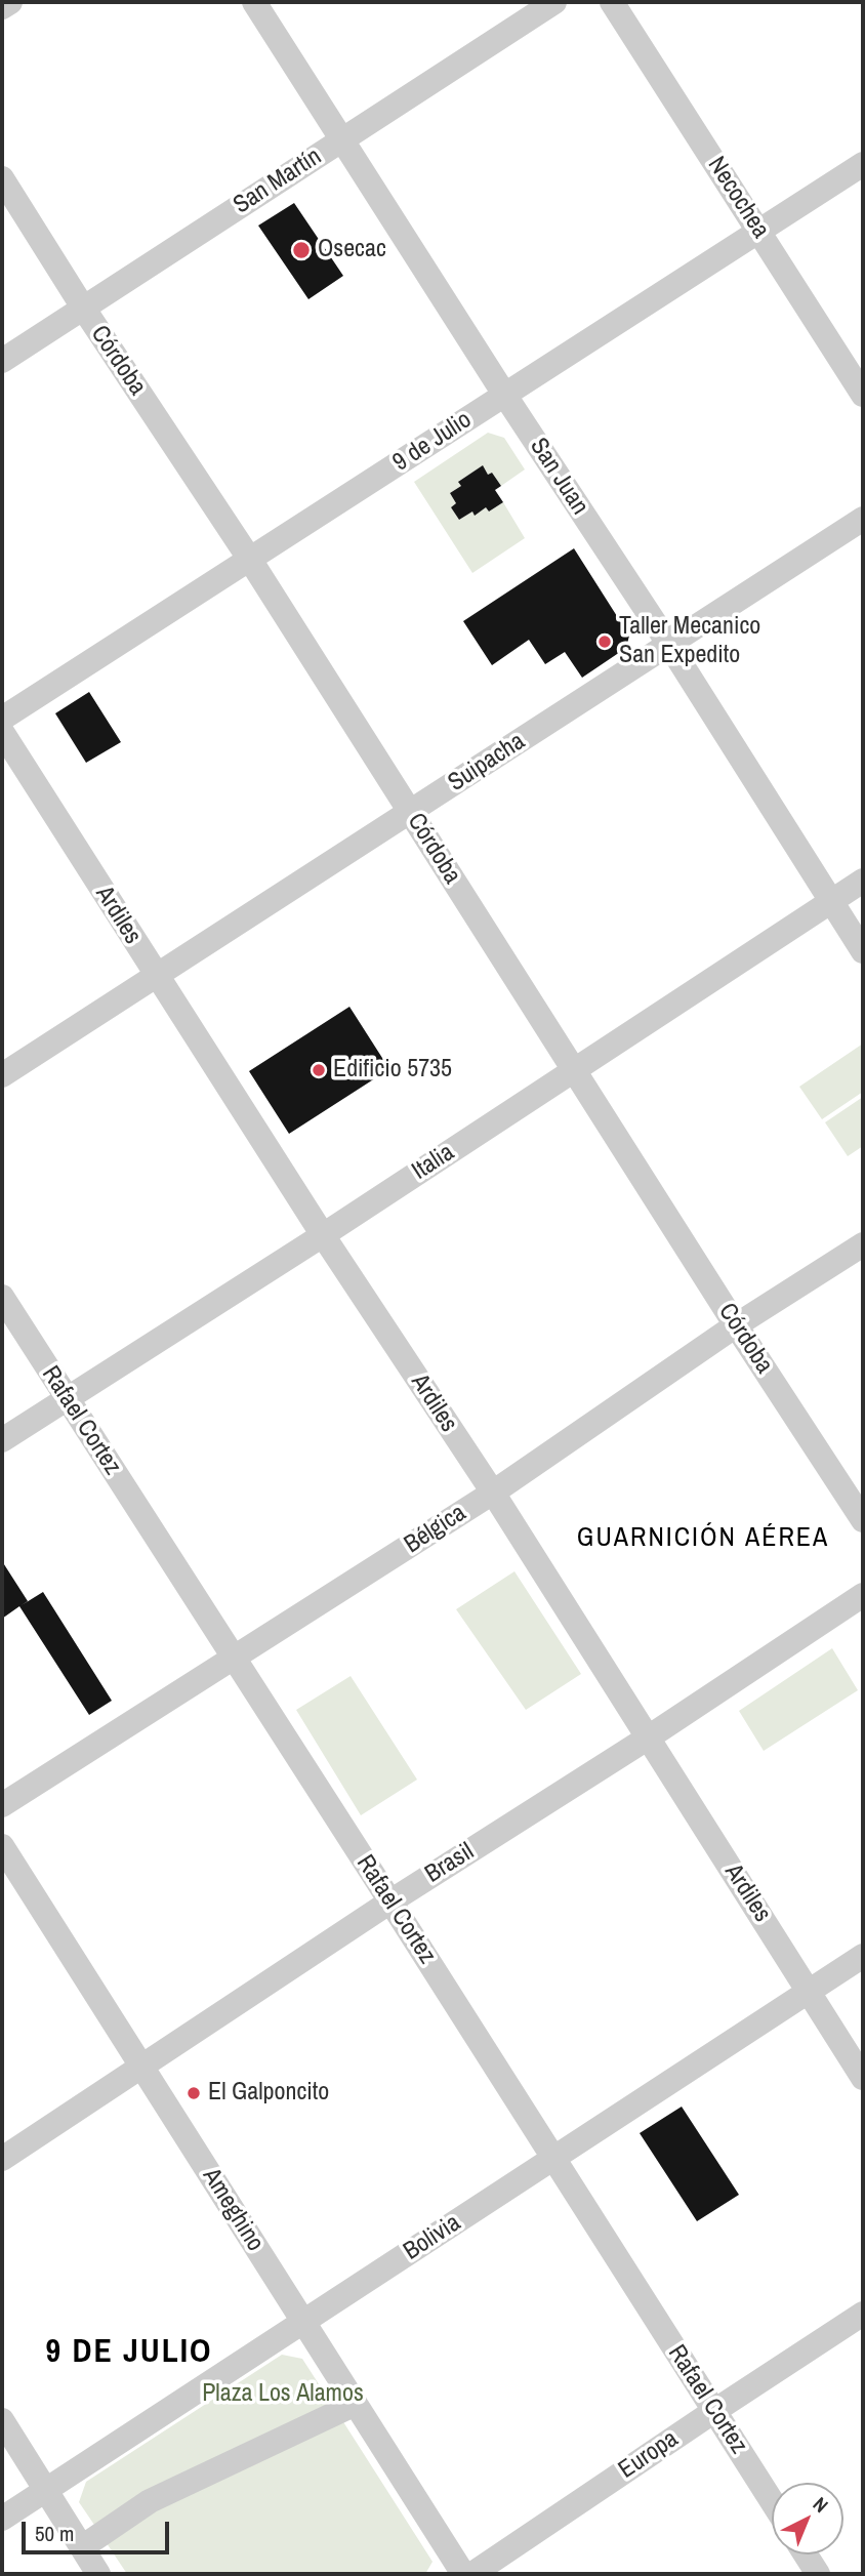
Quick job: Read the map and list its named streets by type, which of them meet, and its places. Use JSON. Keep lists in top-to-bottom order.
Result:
{
  "streets": {
    "street": [
      "San Martín",
      "Necochea",
      "Córdoba",
      "9 de Julio",
      "San Juan",
      "Suipacha",
      "Ardiles",
      "Italia",
      "Rafael Cortez",
      "Bélgica",
      "Brasil",
      "Ameghino",
      "Bolivia",
      "Europa"
    ]
  },
  "crossings": [
    ["San Martín", "Córdoba"],
    ["San Martín", "San Juan"],
    ["Necochea", "9 de Julio"],
    ["Córdoba", "9 de Julio"],
    ["Córdoba", "Suipacha"],
    ["Córdoba", "Italia"],
    ["Córdoba", "Bélgica"],
    ["9 de Julio", "San Juan"],
    ["San Juan", "Suipacha"],
    ["San Juan", "Italia"],
    ["Suipacha", "Ardiles"],
    ["Ardiles", "Italia"],
    ["Ardiles", "Bélgica"],
    ["Ardiles", "Brasil"],
    ["Ardiles", "Bolivia"],
    ["Italia", "Rafael Cortez"],
    ["Rafael Cortez", "Bélgica"],
    ["Rafael Cortez", "Brasil"],
    ["Rafael Cortez", "Bolivia"],
    ["Rafael Cortez", "Europa"],
    ["Brasil", "Ameghino"],
    ["Ameghino", "Bolivia"]
  ],
  "districts": ["GUARNICIÓN AÉREA", "9 DE JULIO"],
  "parks": ["Plaza Los Alamos"],
  "places": [
    "Osecac",
    "Taller Mecanico San Expedito",
    "Edificio 5735",
    "El Galponcito"
  ],
  "scale_bar": "50 m",
  "north": "top right"
}
